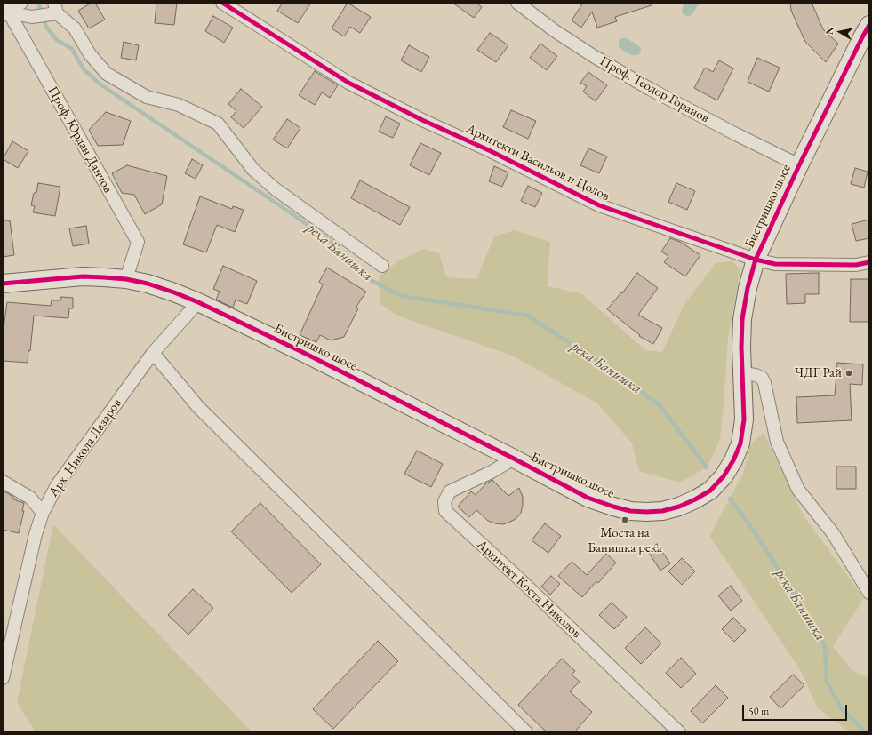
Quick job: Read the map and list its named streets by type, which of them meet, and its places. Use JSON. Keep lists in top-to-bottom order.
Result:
{
  "streets": {
    "street": [
      "Проф. Теодор Горанов",
      "Проф. Юрдан Данчов",
      "Архитекти Васильов и Цолов",
      "Бистришко шосе",
      "Арх. Никола Лазаров",
      "Архитект Коста Николов"
    ]
  },
  "crossings": [
    ["Проф. Теодор Горанов", "Бистришко шосе"],
    ["Проф. Юрдан Данчов", "Бистришко шосе"],
    ["Архитекти Васильов и Цолов", "Бистришко шосе"],
    ["Бистришко шосе", "Арх. Никола Лазаров"],
    ["Бистришко шосе", "Архитект Коста Николов"]
  ],
  "water": ["река Банишка"],
  "places": ["ЧДГ Рай", "Моста на Банишка река"],
  "scale_bar": "50 m",
  "north": "left"
}
